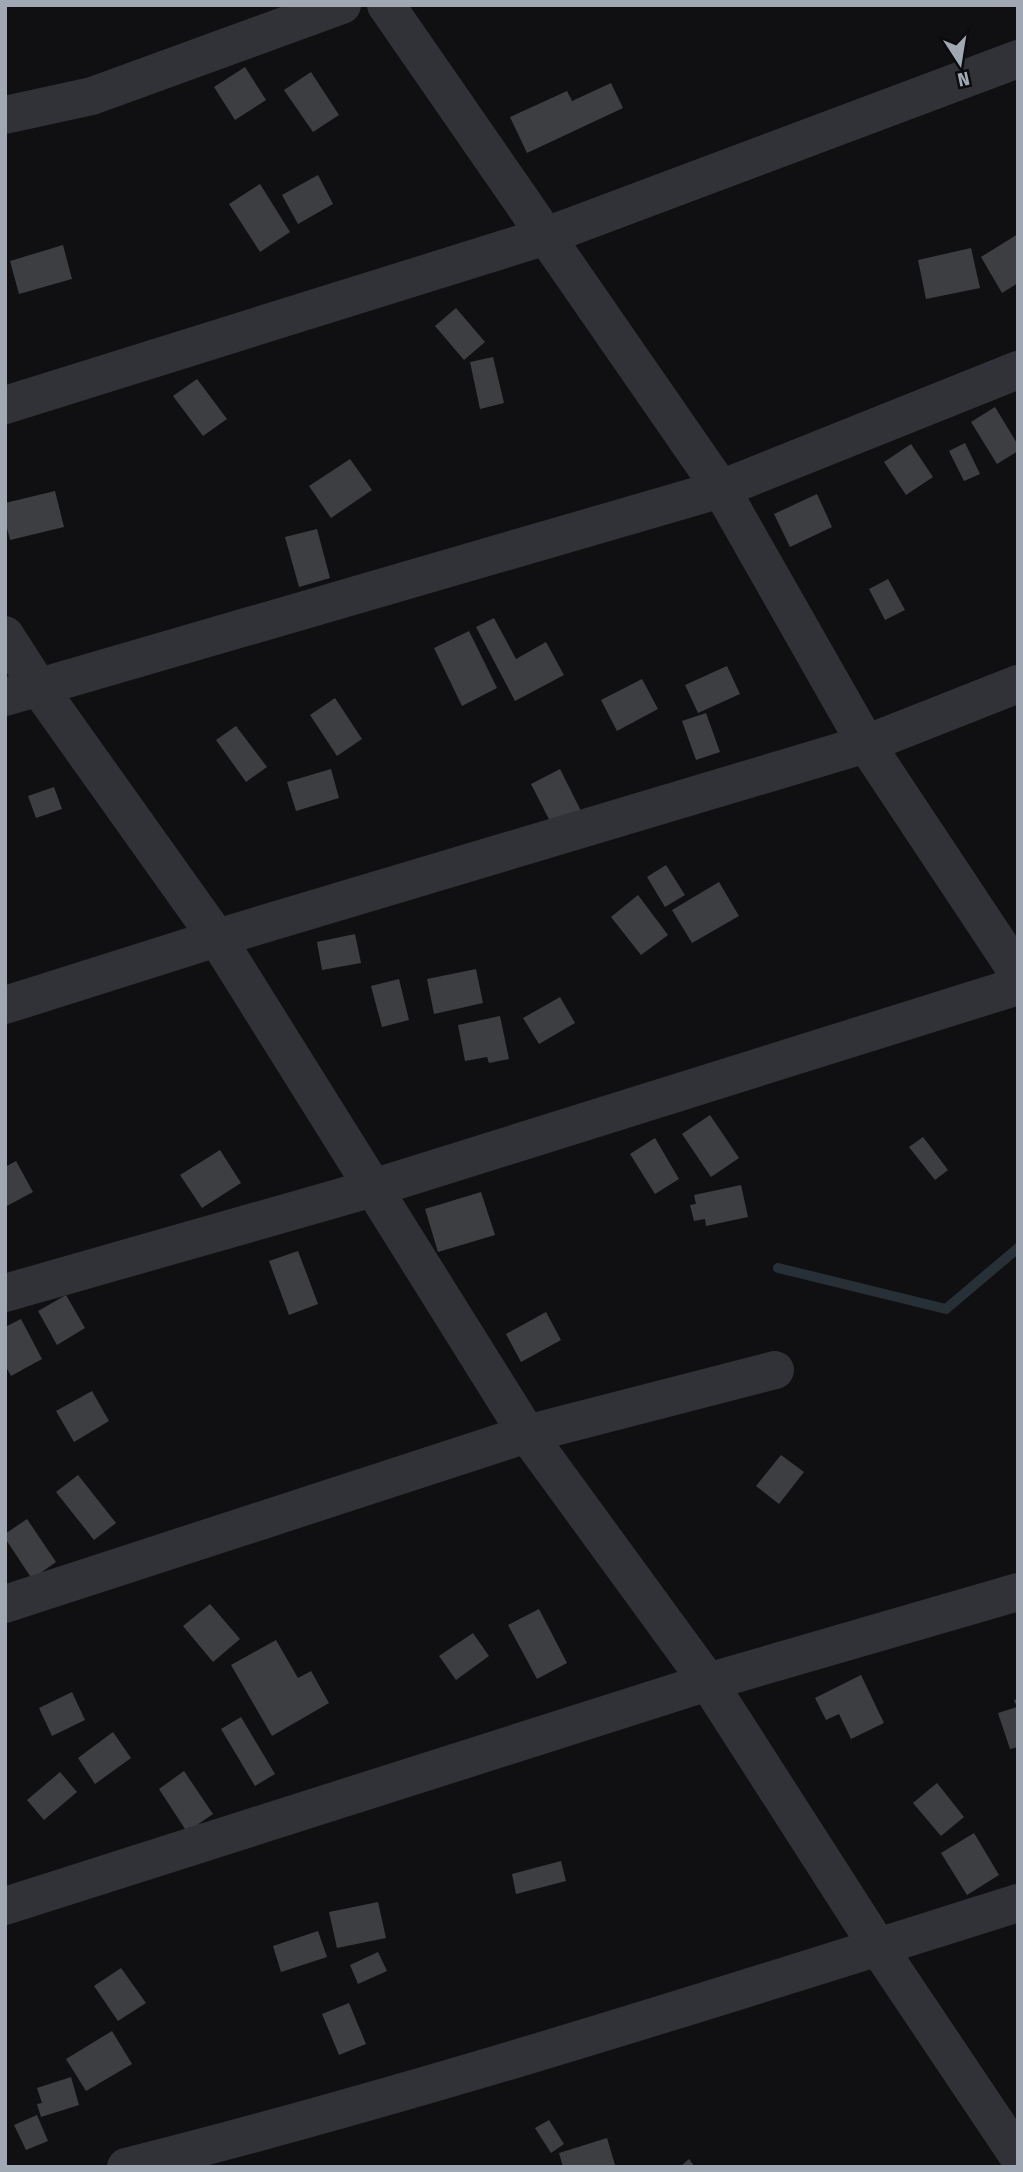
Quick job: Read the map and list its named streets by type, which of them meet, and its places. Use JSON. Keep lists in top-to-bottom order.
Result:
{
  "north": "bottom"
}
